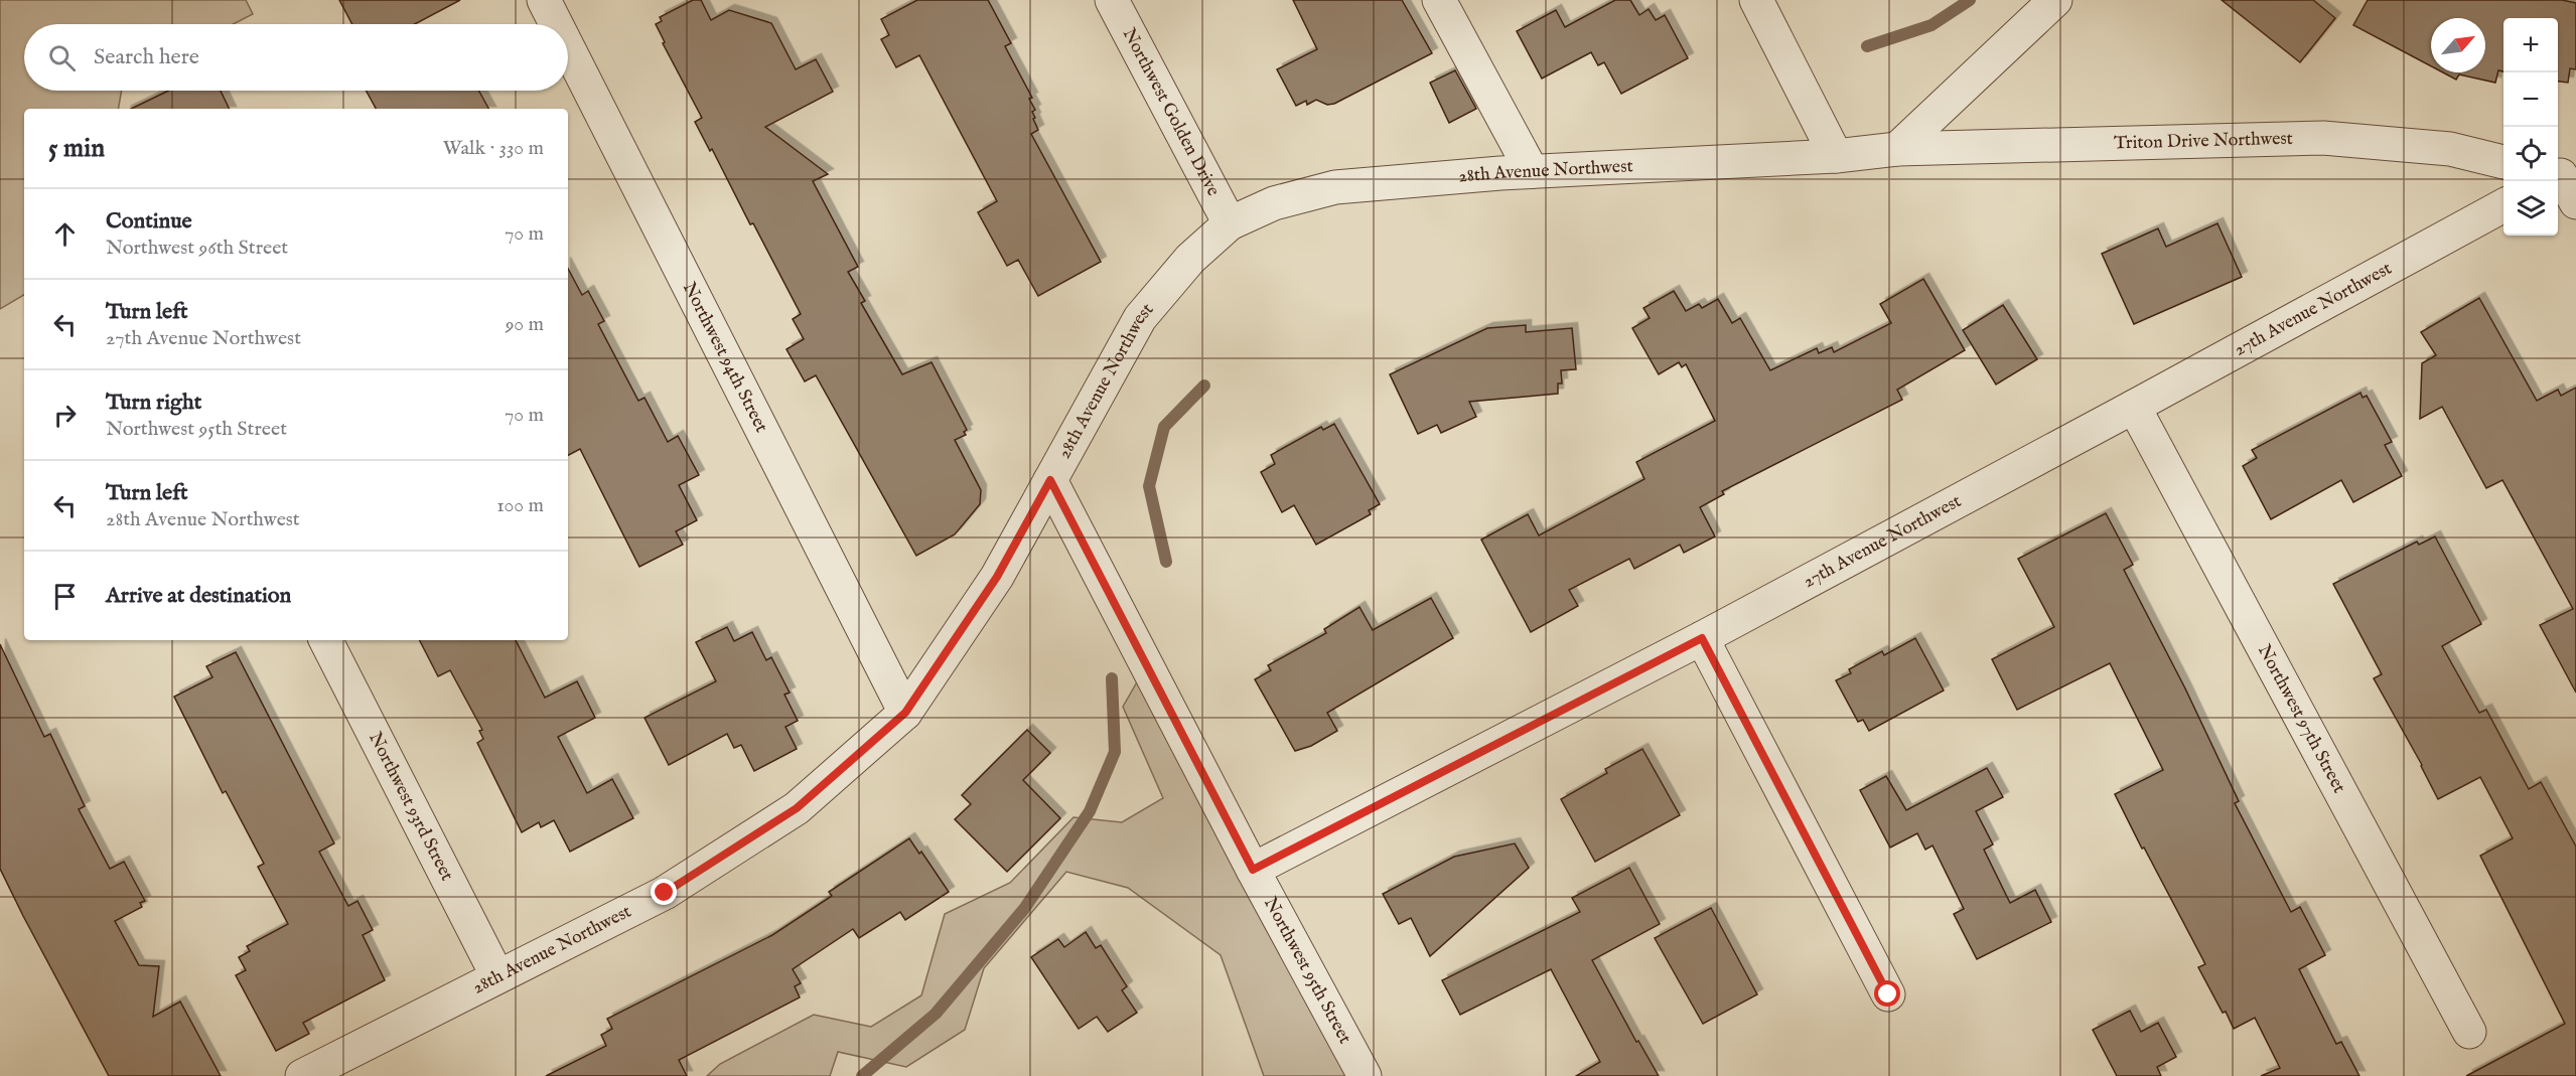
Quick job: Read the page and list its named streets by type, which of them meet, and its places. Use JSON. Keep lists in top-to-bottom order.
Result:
{
  "streets": {
    "street": [
      "Northwest Golden Drive",
      "Triton Drive Northwest",
      "28th Avenue Northwest",
      "27th Avenue Northwest",
      "Northwest 94th Street",
      "Northwest 97th Street",
      "Northwest 93rd Street",
      "Northwest 95th Street"
    ]
  },
  "crossings": [
    ["Northwest Golden Drive", "28th Avenue Northwest"],
    ["Triton Drive Northwest", "28th Avenue Northwest"],
    ["28th Avenue Northwest", "Northwest 94th Street"],
    ["28th Avenue Northwest", "Northwest 93rd Street"],
    ["28th Avenue Northwest", "Northwest 95th Street"],
    ["27th Avenue Northwest", "Northwest 97th Street"],
    ["27th Avenue Northwest", "Northwest 95th Street"]
  ],
  "north": "top right",
  "page": {
    "map_buttons": ["+", "−"],
    "search": "Search here",
    "heading": ["5 min", "Walk · 330 m"],
    "list": [
      ["Continue", "Northwest 96th Street", "70 m"],
      ["Turn left", "27th Avenue Northwest", "90 m"],
      ["Turn right", "Northwest 95th Street", "70 m"],
      ["Turn left", "28th Avenue Northwest", "100 m"],
      "Arrive at destination"
    ]
  }
}
